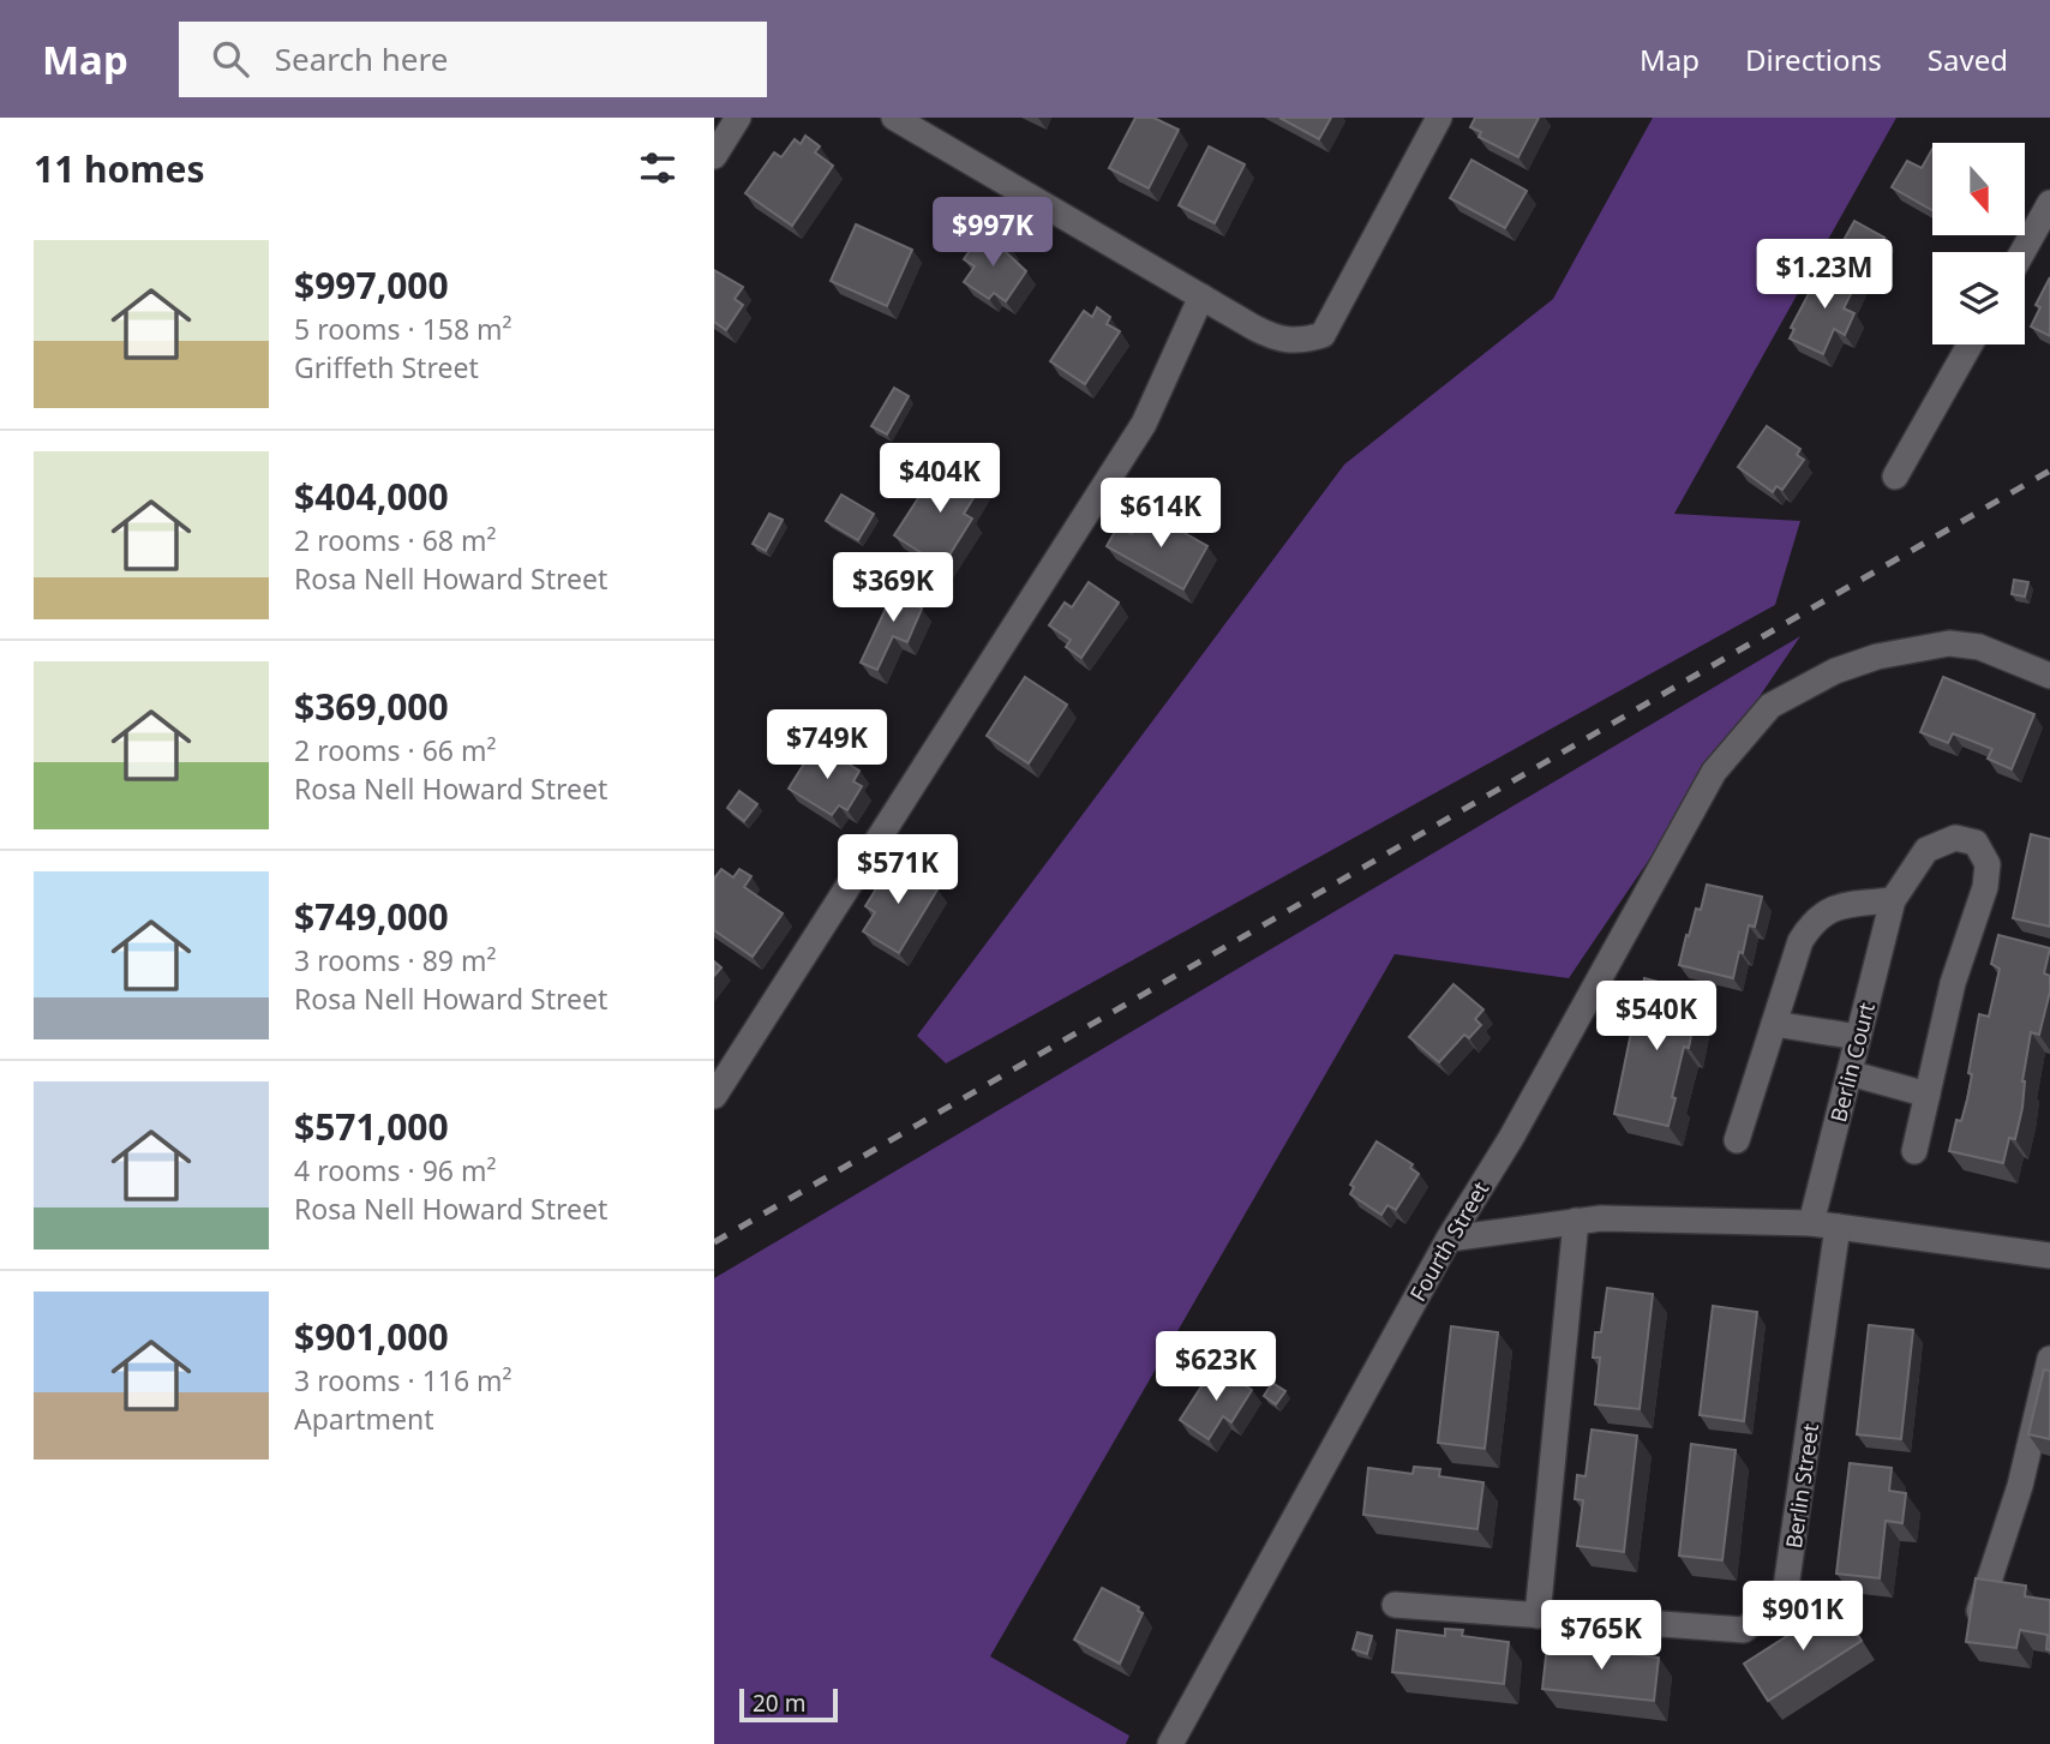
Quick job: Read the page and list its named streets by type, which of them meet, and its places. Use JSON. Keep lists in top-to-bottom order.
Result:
{
  "streets": {
    "street": ["Berlin Court", "Fourth Street", "Berlin Street"]
  },
  "scale_bar": "20 m",
  "north": "bottom",
  "page": {
    "header": "Map",
    "search": "Search here",
    "nav": ["Map", "Directions", "Saved"],
    "heading": "11 homes",
    "price": [
      "$997K",
      "$1.23M",
      "$404K",
      "$614K",
      "$369K",
      "$749K",
      "$571K",
      "$540K",
      "$623K",
      "$901K",
      "$765K"
    ],
    "list": [
      {
        "name": "$997,000",
        "note": "5 rooms · 158 m² · Griffeth Street"
      },
      {
        "name": "$404,000",
        "note": "2 rooms · 68 m² · Rosa Nell Howard Street"
      },
      {
        "name": "$369,000",
        "note": "2 rooms · 66 m² · Rosa Nell Howard Street"
      },
      {
        "name": "$749,000",
        "note": "3 rooms · 89 m² · Rosa Nell Howard Street"
      },
      {
        "name": "$571,000",
        "note": "4 rooms · 96 m² · Rosa Nell Howard Street"
      },
      {
        "name": "$901,000",
        "note": "3 rooms · 116 m² · Apartment"
      }
    ],
    "scale": "20 m"
  }
}
